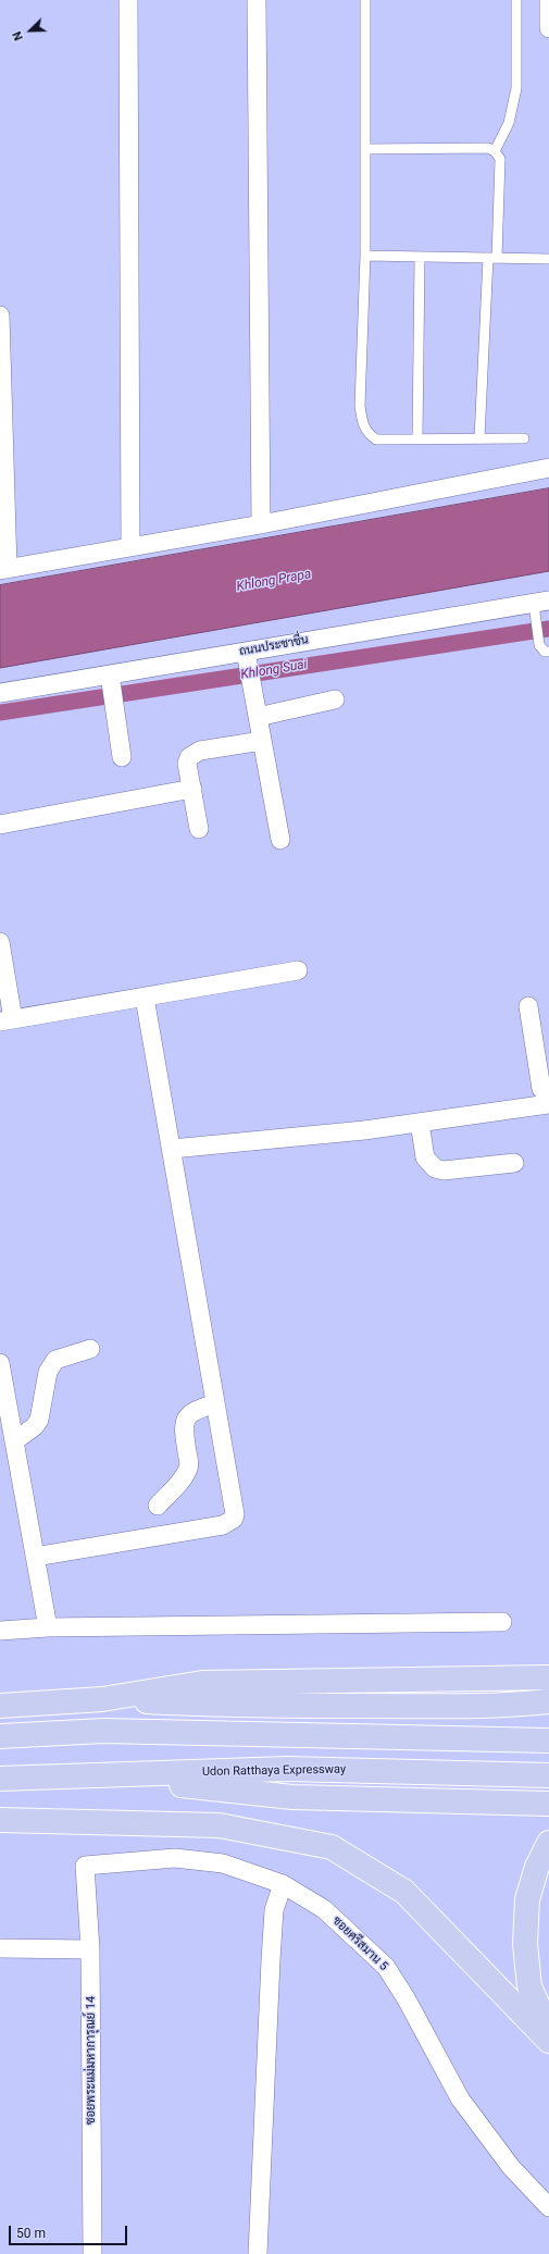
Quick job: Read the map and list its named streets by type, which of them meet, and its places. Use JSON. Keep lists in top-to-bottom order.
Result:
{
  "streets": {
    "highway": ["Udon Ratthaya Expressway"],
    "street": ["ถนนประชาชื่น", "ซอยศรีสมาน 5", "ซอยพระแม่มหาการุณย์ 14"]
  },
  "crossings": [
    ["ซอยศรีสมาน 5", "ซอยพระแม่มหาการุณย์ 14"]
  ],
  "water": ["Khlong Prapa", "Khlong Suai"],
  "scale_bar": "50 m",
  "north": "bottom left"
}
